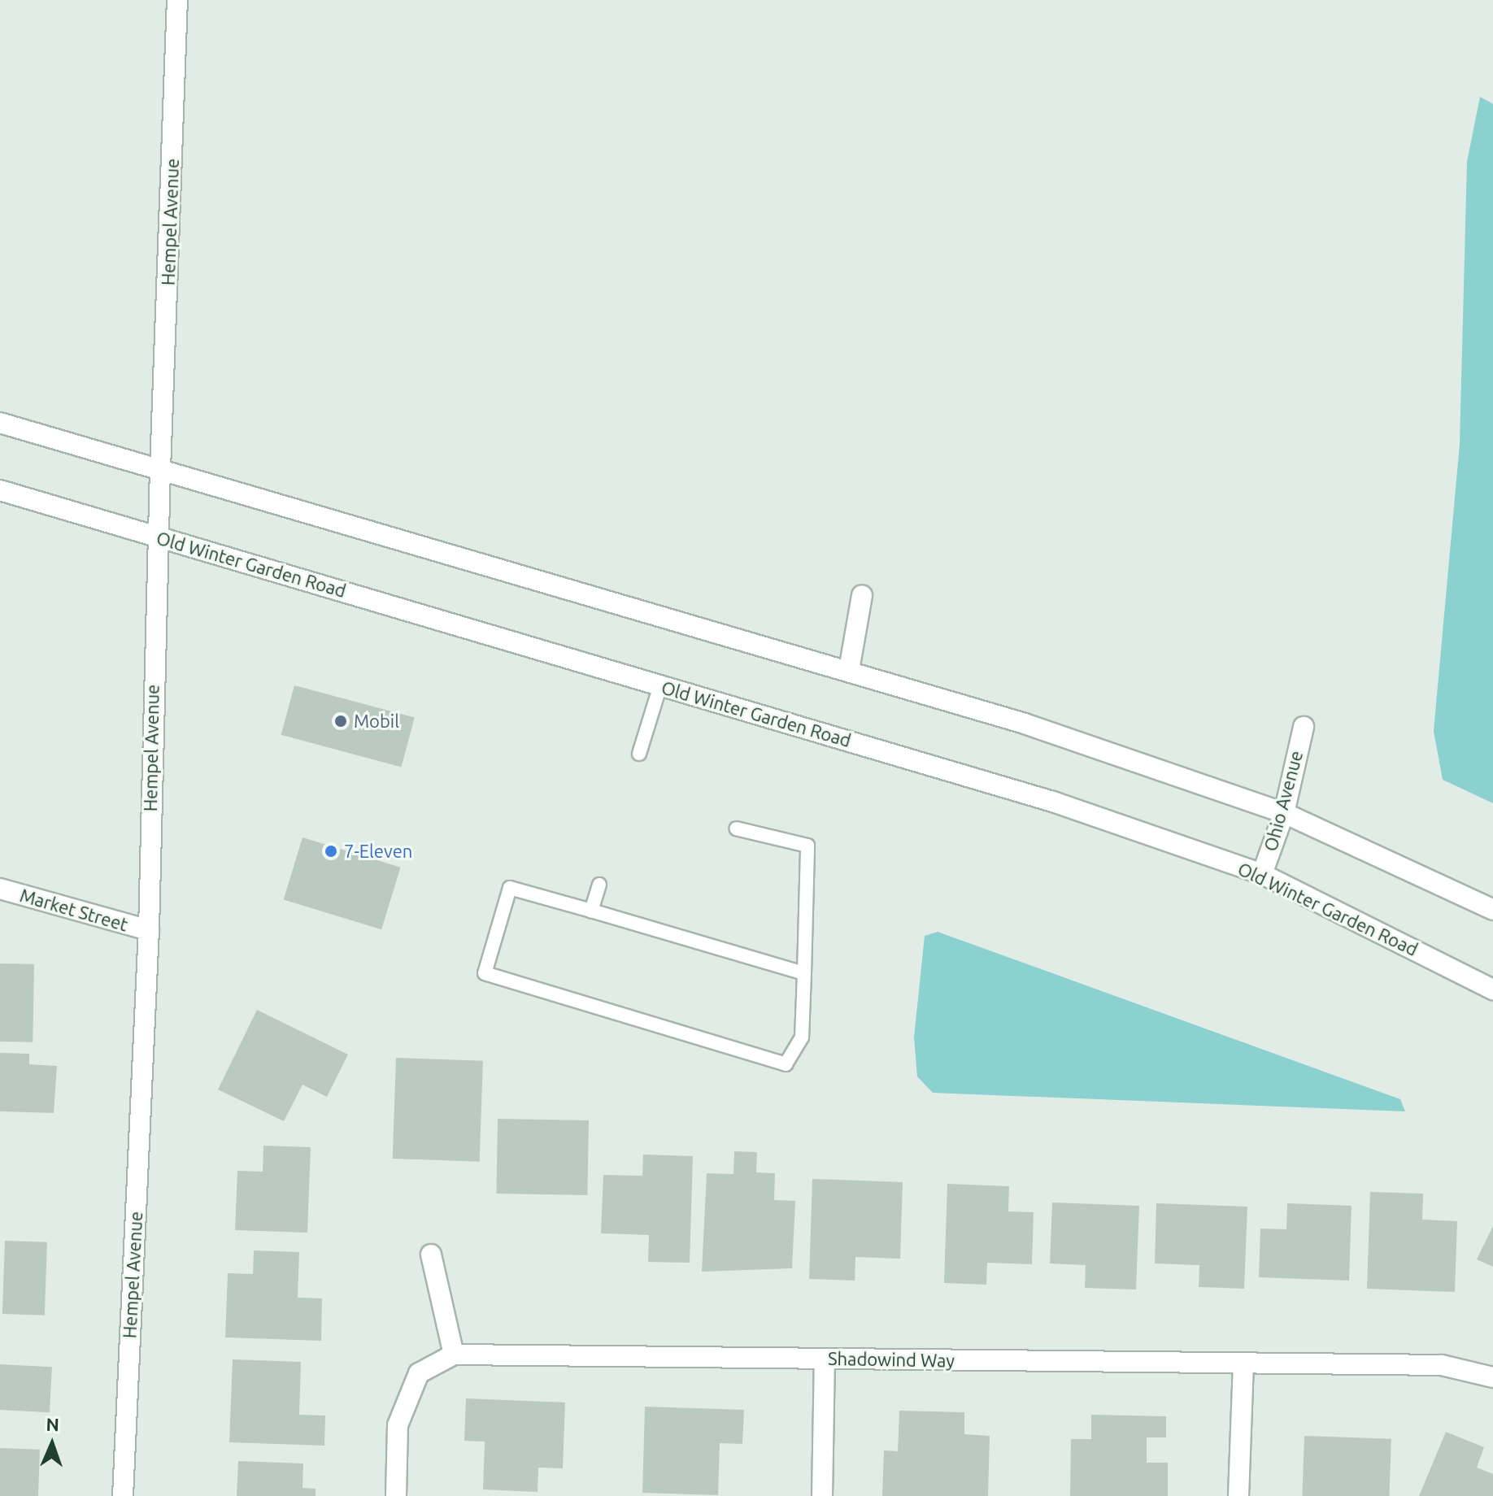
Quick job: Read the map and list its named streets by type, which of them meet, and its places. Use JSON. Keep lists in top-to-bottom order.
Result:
{
  "streets": {
    "street": [
      "Hempel Avenue",
      "Old Winter Garden Road",
      "Ohio Avenue",
      "Market Street",
      "Shadowind Way"
    ]
  },
  "crossings": [
    ["Hempel Avenue", "Old Winter Garden Road"],
    ["Hempel Avenue", "Market Street"],
    ["Old Winter Garden Road", "Ohio Avenue"]
  ],
  "places": ["Mobil", "7-Eleven"],
  "north": "top"
}
